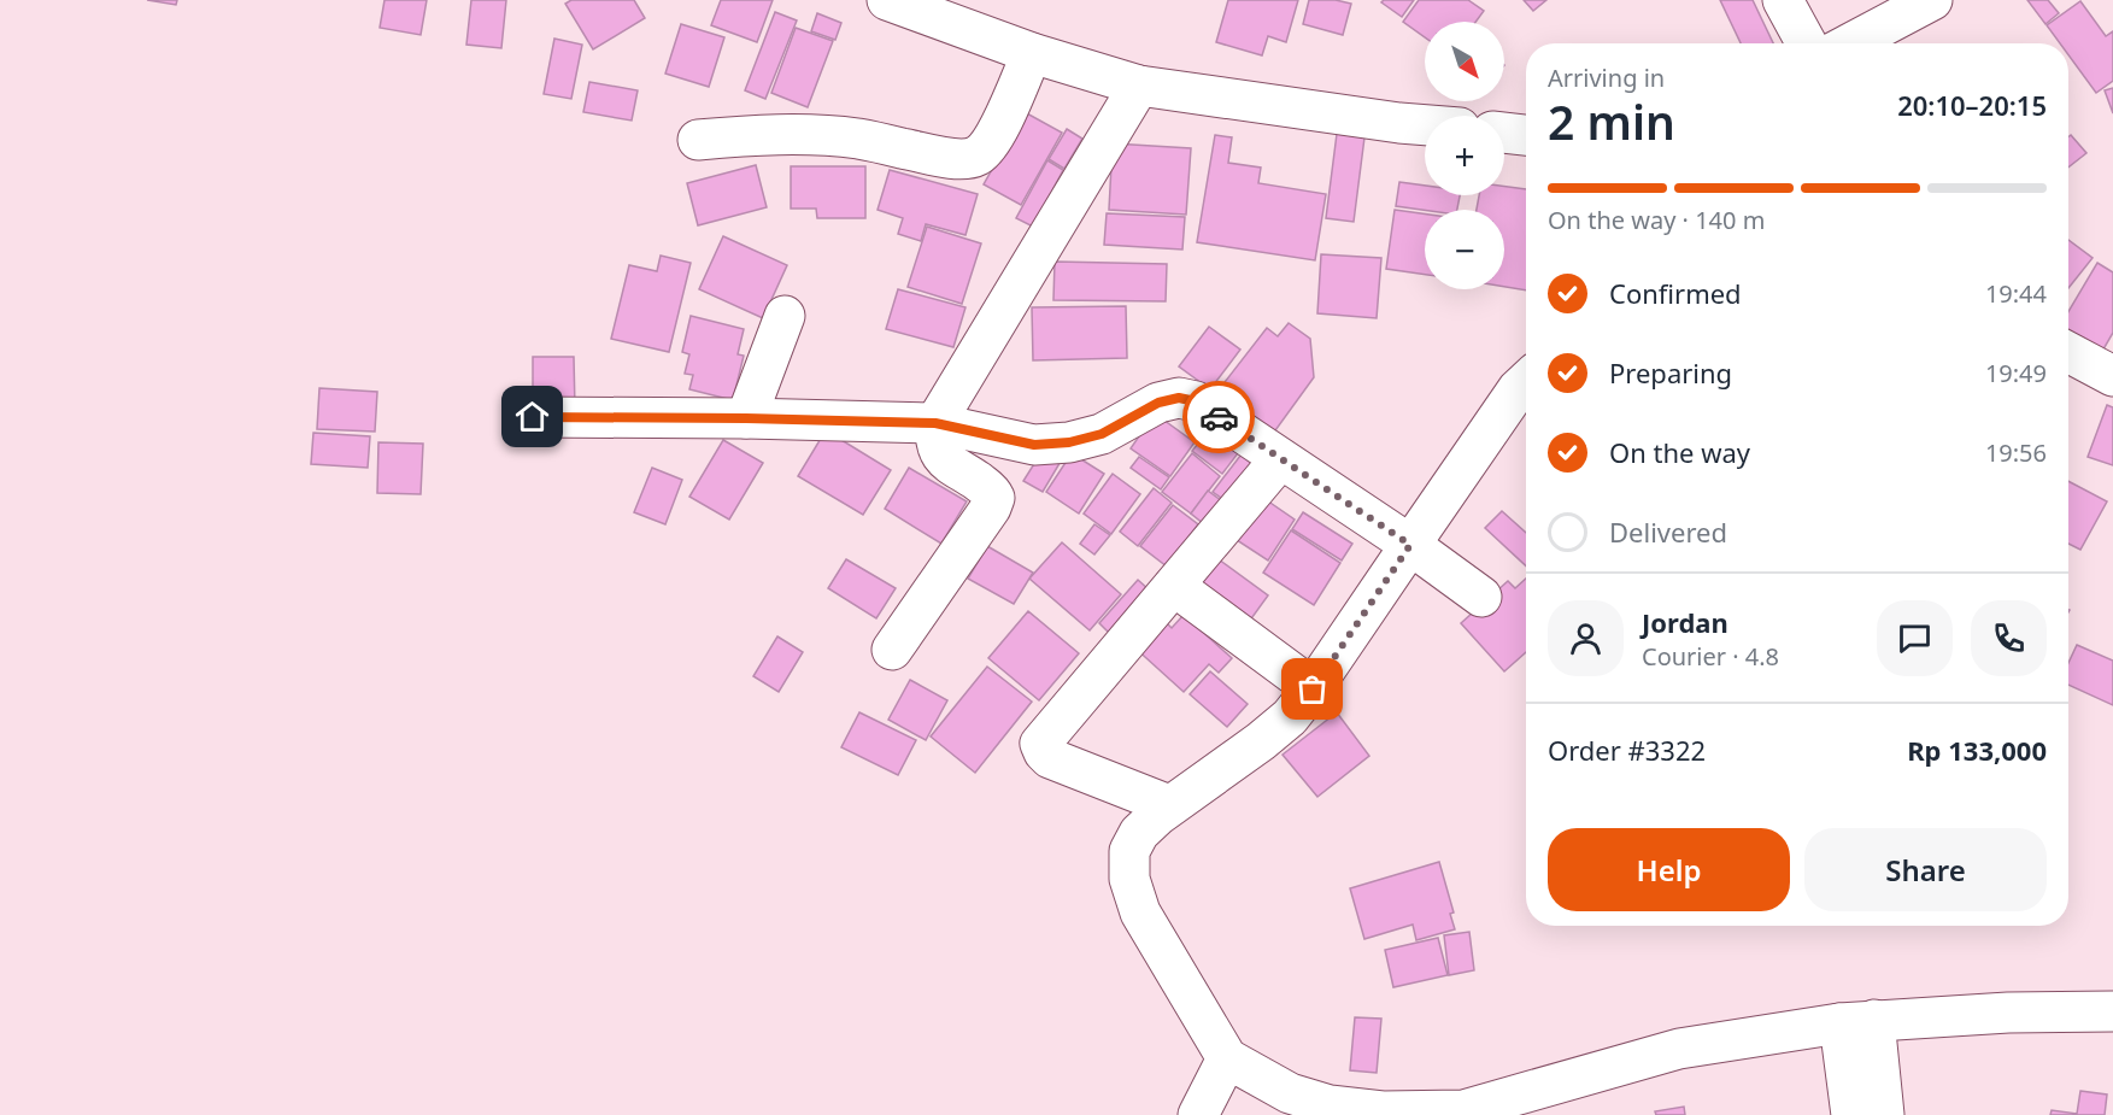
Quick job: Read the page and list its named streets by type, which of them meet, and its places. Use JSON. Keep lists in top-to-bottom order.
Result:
{
  "north": "bottom right",
  "page": {
    "map_buttons": ["+", "−"],
    "heading": ["2 min", "Arriving in", "20:10–20:15"],
    "panel": [
      "Jordan",
      "Courier · 4.8",
      "Order #3322",
      "Rp 133,000"
    ],
    "bar": "On the way · 140 m",
    "list": [
      ["Confirmed", "19:44"],
      ["Preparing", "19:49"],
      ["On the way", "19:56"],
      "Delivered"
    ],
    "buttons": ["Help", "Share"]
  }
}
